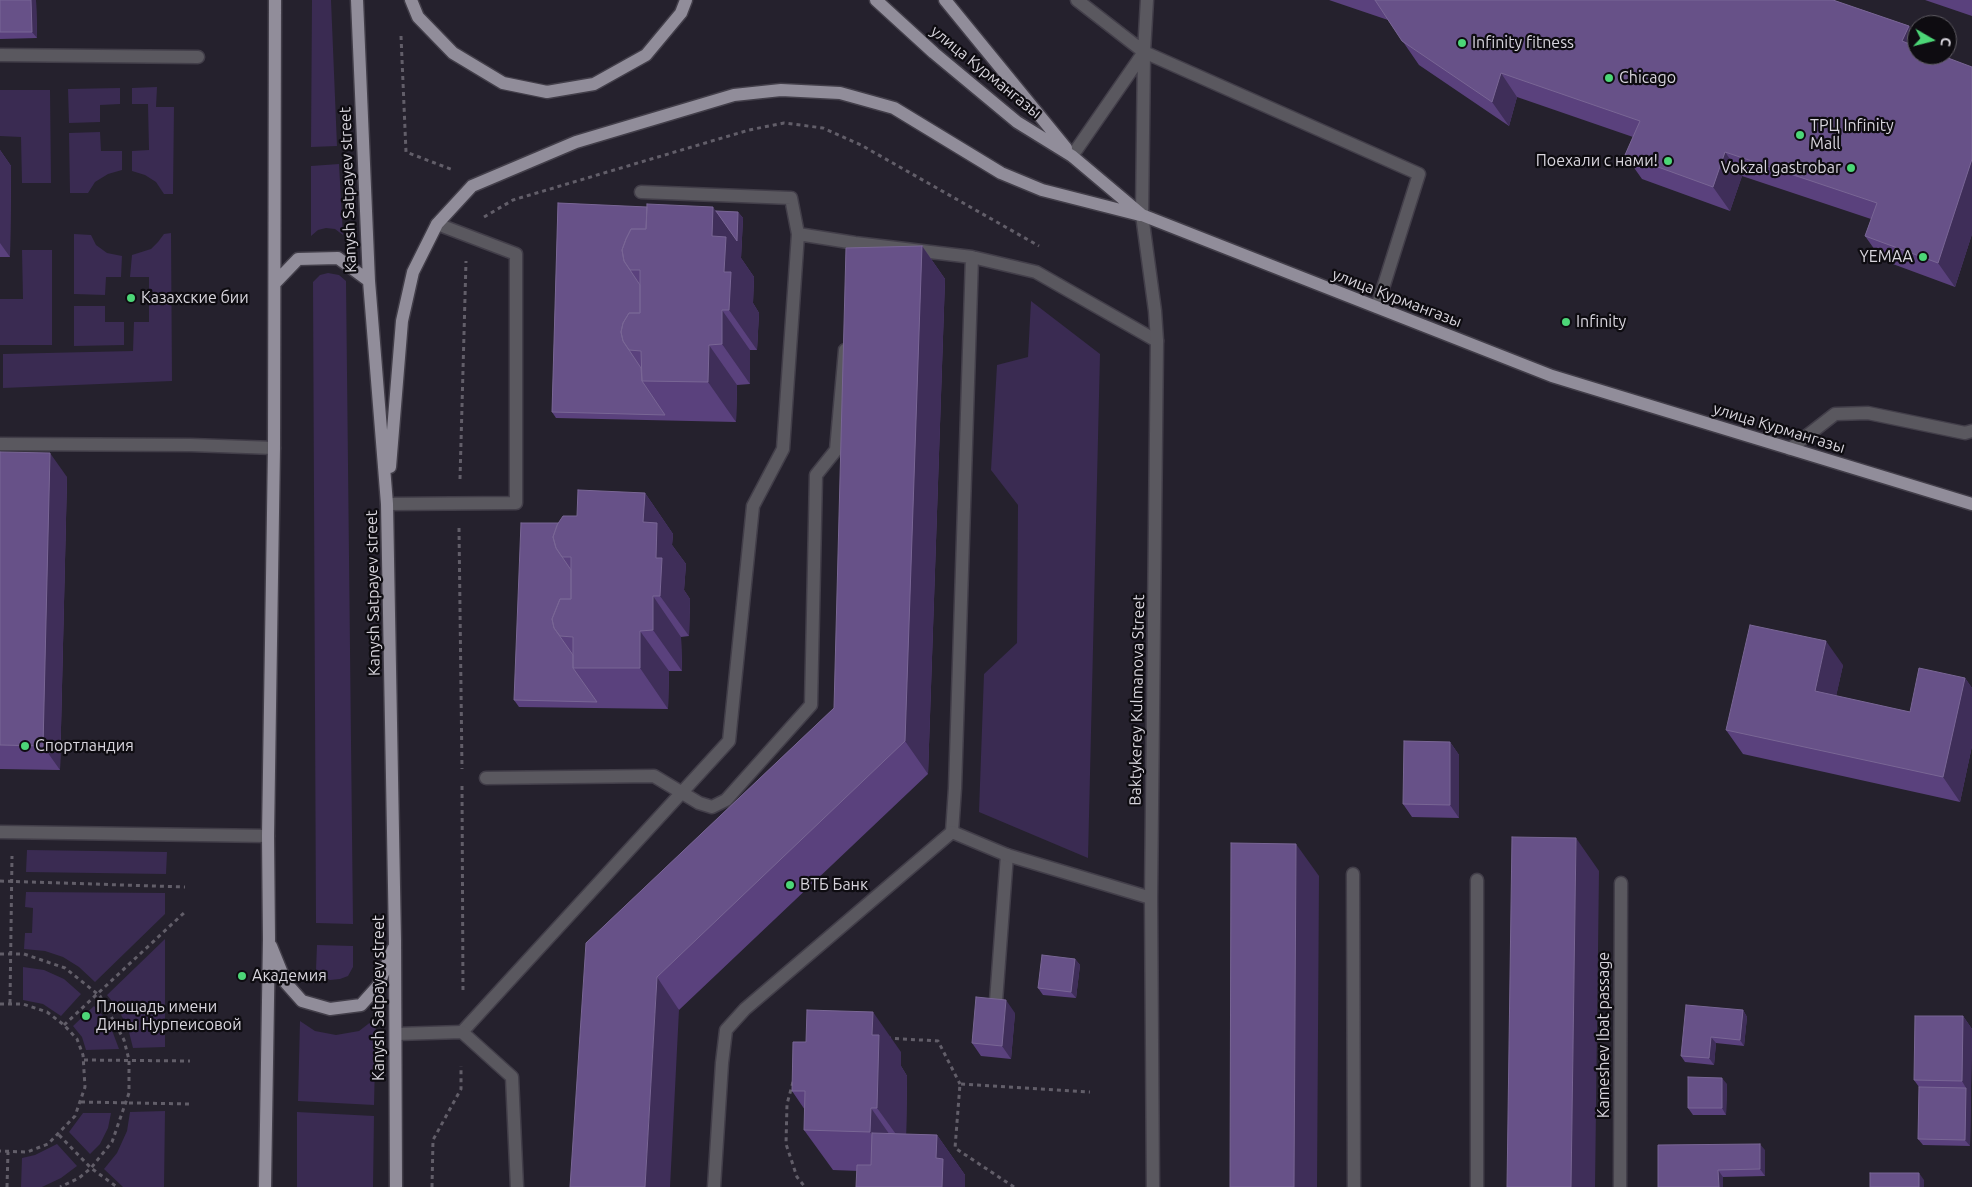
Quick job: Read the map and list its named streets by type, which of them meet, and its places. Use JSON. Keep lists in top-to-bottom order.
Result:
{
  "streets": {
    "main road": ["улица Курмангазы", "Kanysh Satpayev street"],
    "street": ["Baktykerey Kulmanova Street", "Kameshev Ibat passage"]
  },
  "crossings": [
    ["улица Курмангазы", "Baktykerey Kulmanova Street"]
  ],
  "places": [
    "Infinity fitness",
    "Chicago",
    "ТРЦ Infinity Mall",
    "Поехали с нами!",
    "Vokzal gastrobar",
    "YEMAA",
    "Казахские бии",
    "Infinity",
    "Спортландия",
    "ВТБ Банк",
    "Академия",
    "Площадь имени Дины Нурпеисовой"
  ],
  "north": "right"
}
